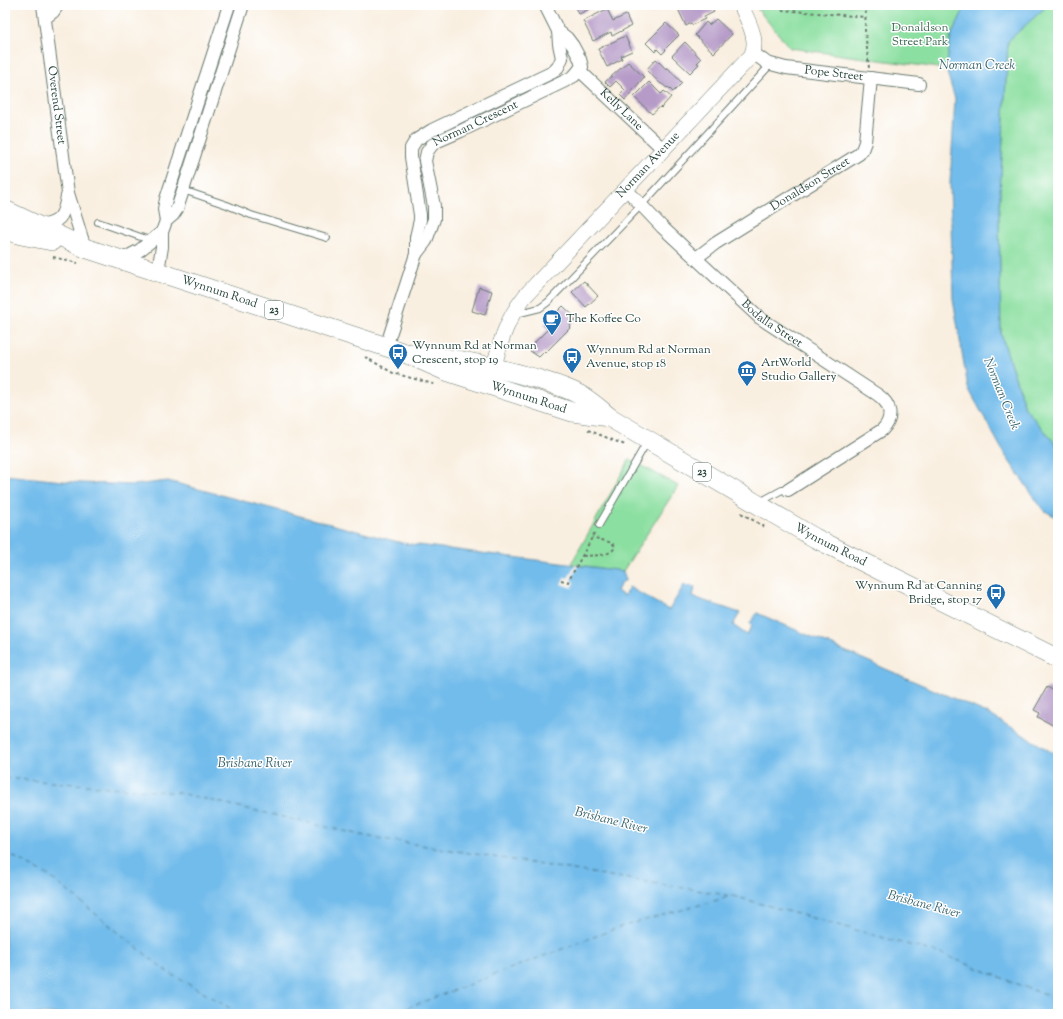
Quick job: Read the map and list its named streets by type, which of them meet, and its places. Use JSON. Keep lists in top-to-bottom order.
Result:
{
  "streets": {
    "main road": ["Wynnum Road", "23"],
    "street": [
      "Pope Street",
      "Overend Street",
      "Kelly Lane",
      "Norman Crescent",
      "Norman Avenue",
      "Donaldson Street",
      "Bodalla Street"
    ]
  },
  "crossings": [
    ["Pope Street", "Norman Avenue"],
    ["Pope Street", "Donaldson Street"],
    ["Overend Street", "Wynnum Road"],
    ["Kelly Lane", "Norman Crescent"],
    ["Kelly Lane", "Norman Avenue"],
    ["Norman Crescent", "Wynnum Road"],
    ["Norman Avenue", "Wynnum Road"],
    ["Norman Avenue", "Bodalla Street"],
    ["Donaldson Street", "Bodalla Street"],
    ["Wynnum Road", "Bodalla Street"]
  ],
  "water": ["Norman Creek", "Brisbane River"],
  "parks": ["Donaldson Street Park"],
  "places": {
    "cafe": ["The Koffee Co"],
    "bus stop": ["Wynnum Rd at Norman Crescent, stop 19", "Wynnum Rd at Norman Avenue, stop 18", "Wynnum Rd at Canning Bridge, stop 17"],
    "museum": ["ArtWorld Studio Gallery"]
  }
}
